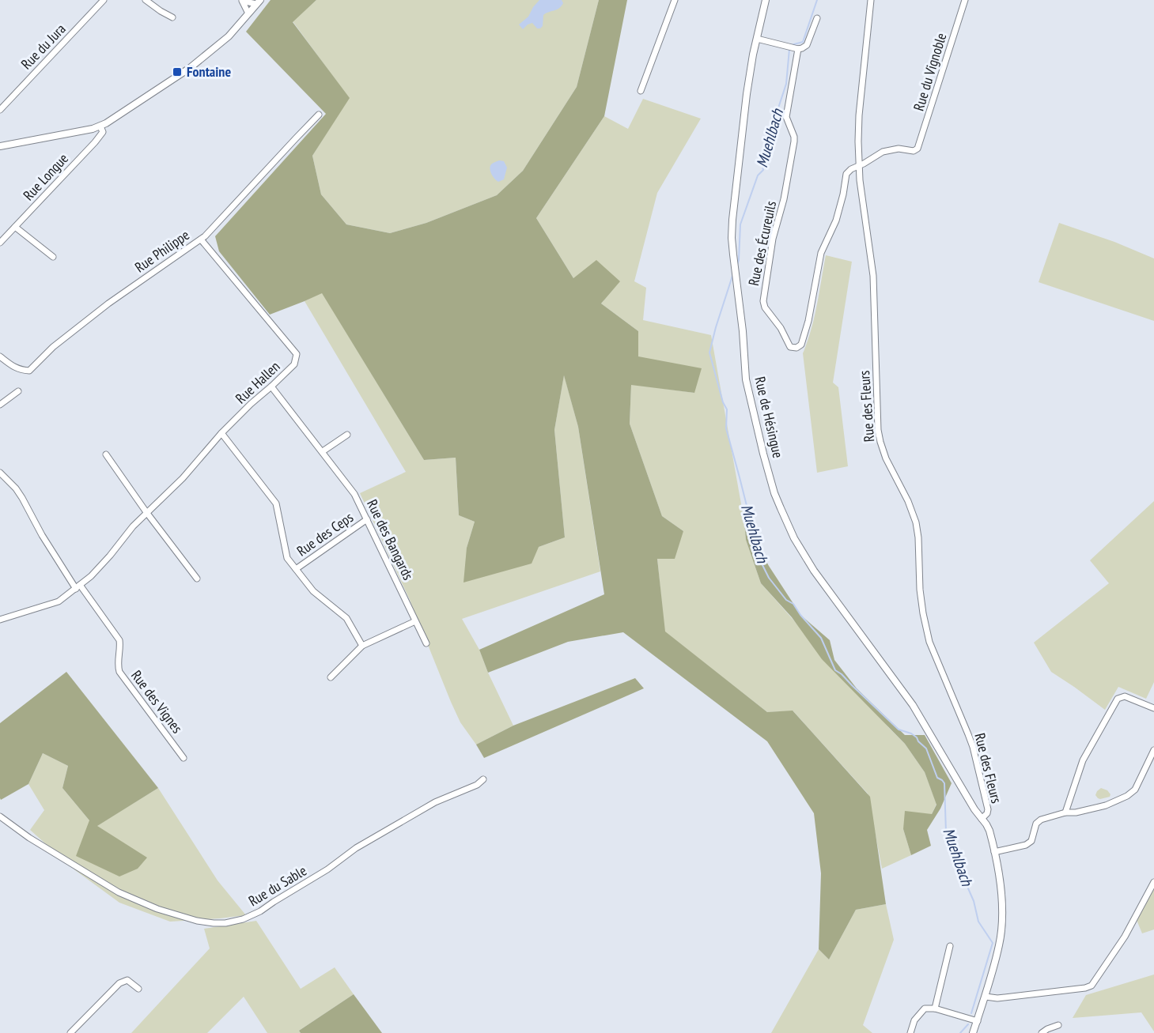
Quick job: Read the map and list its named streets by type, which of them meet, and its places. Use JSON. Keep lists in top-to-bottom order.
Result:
{
  "streets": {
    "street": [
      "Rue du Jura",
      "Rue du Vignoble",
      "Rue Longue",
      "Rue des Écureuils",
      "Rue Philippe",
      "Rue Hallen",
      "Rue des Fleurs",
      "Rue de Hésingue",
      "Rue des Ceps",
      "Rue des Bangards",
      "Rue des Vignes",
      "Rue du Sable"
    ]
  },
  "crossings": [
    ["Rue du Vignoble", "Rue des Écureuils"],
    ["Rue du Vignoble", "Rue des Fleurs"],
    ["Rue des Écureuils", "Rue des Fleurs"],
    ["Rue Philippe", "Rue Hallen"],
    ["Rue Hallen", "Rue des Bangards"],
    ["Rue Hallen", "Rue des Vignes"],
    ["Rue des Fleurs", "Rue de Hésingue"],
    ["Rue des Ceps", "Rue des Bangards"]
  ],
  "water": ["Muehlbach"],
  "places": {
    "transit": ["Fontaine"]
  }
}
